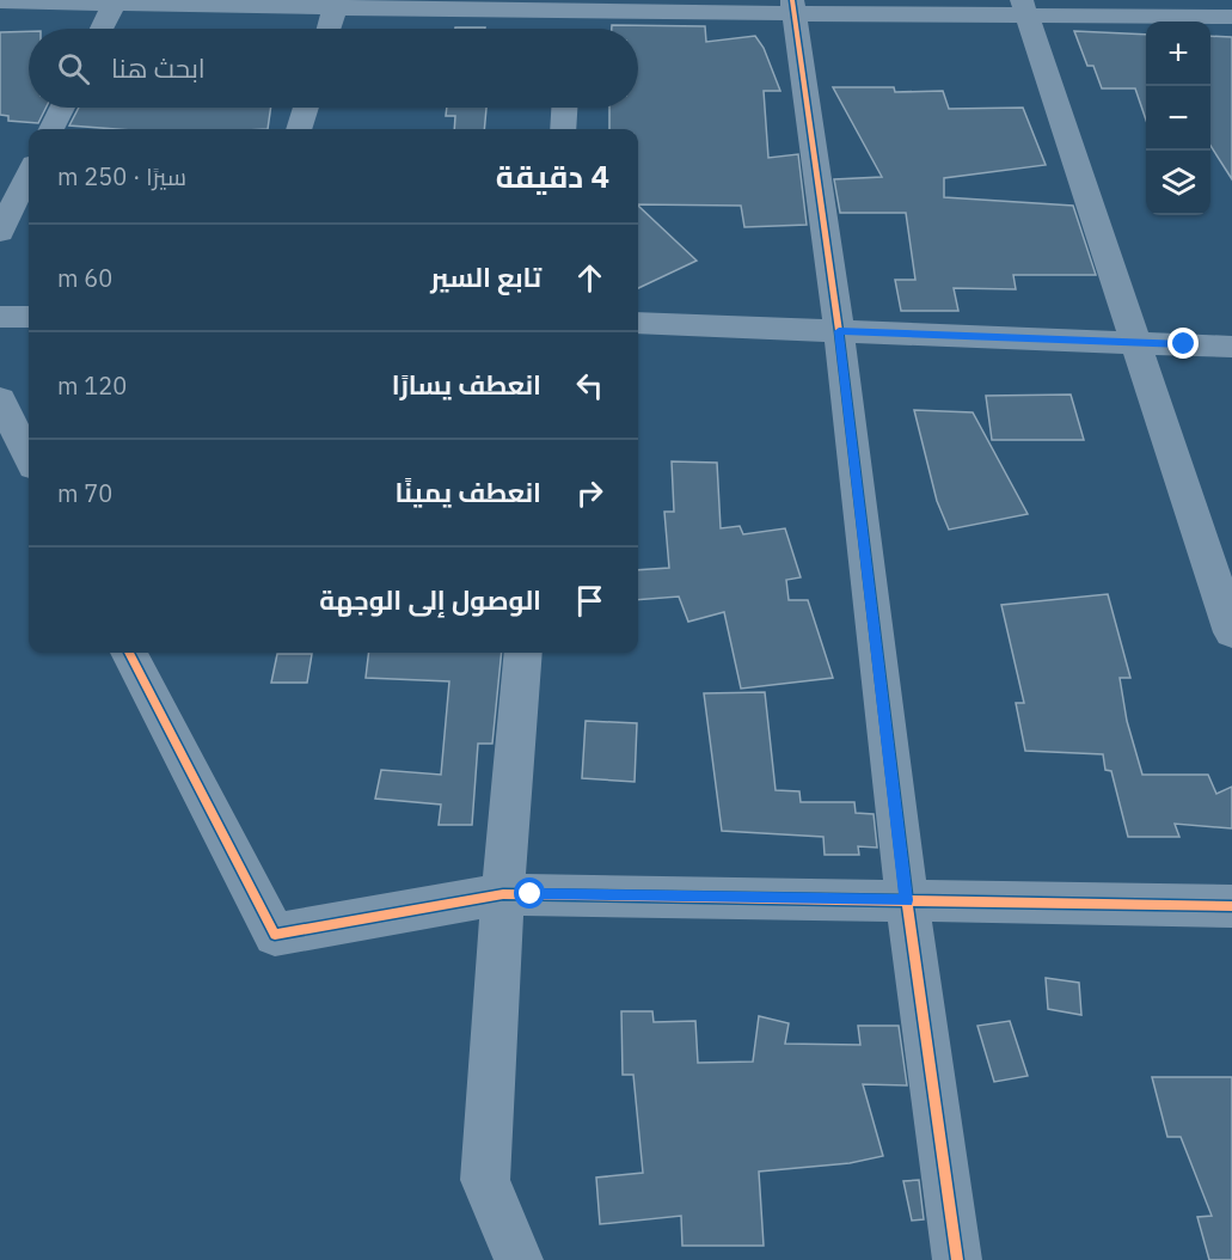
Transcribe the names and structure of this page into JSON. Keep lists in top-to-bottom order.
{
  "page": {
    "map_buttons": ["+", "−"],
    "search": "ابحث هنا",
    "heading": ["4 دقيقة", "سيرًا · 250 m"],
    "list": [
      ["تابع السير", "60 m"],
      ["انعطف يسارًا", "120 m"],
      ["انعطف يمينًا", "70 m"],
      "الوصول إلى الوجهة"
    ]
  }
}
